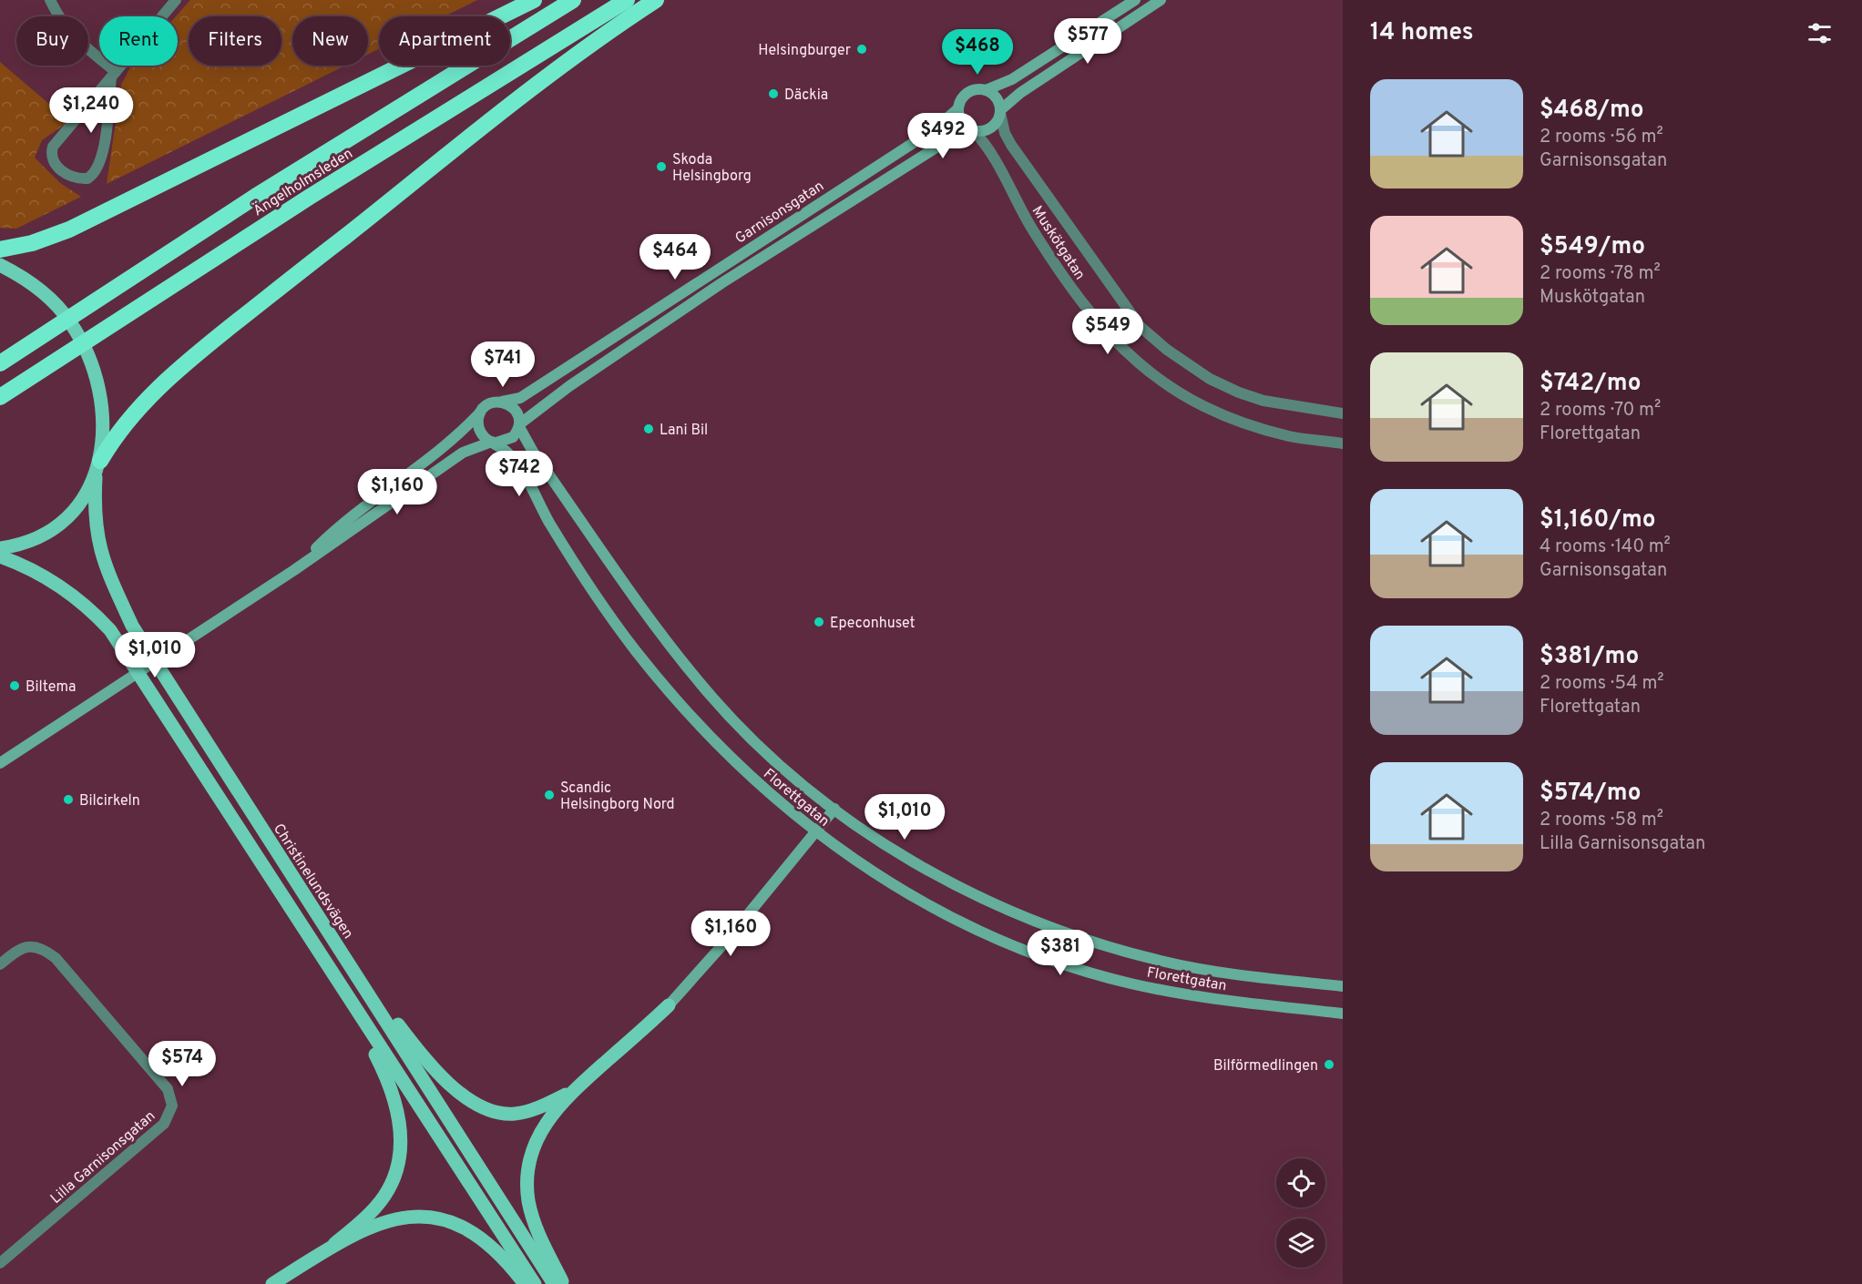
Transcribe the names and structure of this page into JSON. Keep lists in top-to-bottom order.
{
  "streets": {
    "highway": ["Ängelholmsleden"],
    "main road": ["Christinelundsvägen"],
    "street": [
      "Garnisonsgatan",
      "Muskötgatan",
      "Florettgatan",
      "Lilla Garnisonsgatan"
    ]
  },
  "crossings": [
    ["Garnisonsgatan", "Muskötgatan"],
    ["Garnisonsgatan", "Florettgatan"]
  ],
  "places": [
    "Helsingburger",
    "Däckia",
    "Skoda Helsingborg",
    "Lani Bil",
    "Epeconhuset",
    "Biltema",
    "Scandic Helsingborg Nord",
    "Bilcirkeln",
    "Bilförmedlingen"
  ],
  "page": {
    "heading": "14 homes",
    "chip": [
      "Buy",
      "Rent",
      "Filters",
      "New",
      "Apartment"
    ],
    "price": [
      "$577",
      "$468",
      "$1,240",
      "$492",
      "$464",
      "$549",
      "$741",
      "$742",
      "$1,160",
      "$1,010",
      "$1,010",
      "$1,160",
      "$381",
      "$574"
    ],
    "list": [
      {
        "name": "$468/mo",
        "note": "2 rooms · 56 m² · Garnisonsgatan"
      },
      {
        "name": "$549/mo",
        "note": "2 rooms · 78 m² · Muskötgatan"
      },
      {
        "name": "$742/mo",
        "note": "2 rooms · 70 m² · Florettgatan"
      },
      {
        "name": "$1,160/mo",
        "note": "4 rooms · 140 m² · Garnisonsgatan"
      },
      {
        "name": "$381/mo",
        "note": "2 rooms · 54 m² · Florettgatan"
      },
      {
        "name": "$574/mo",
        "note": "2 rooms · 58 m² · Lilla Garnisonsgatan"
      }
    ]
  }
}
